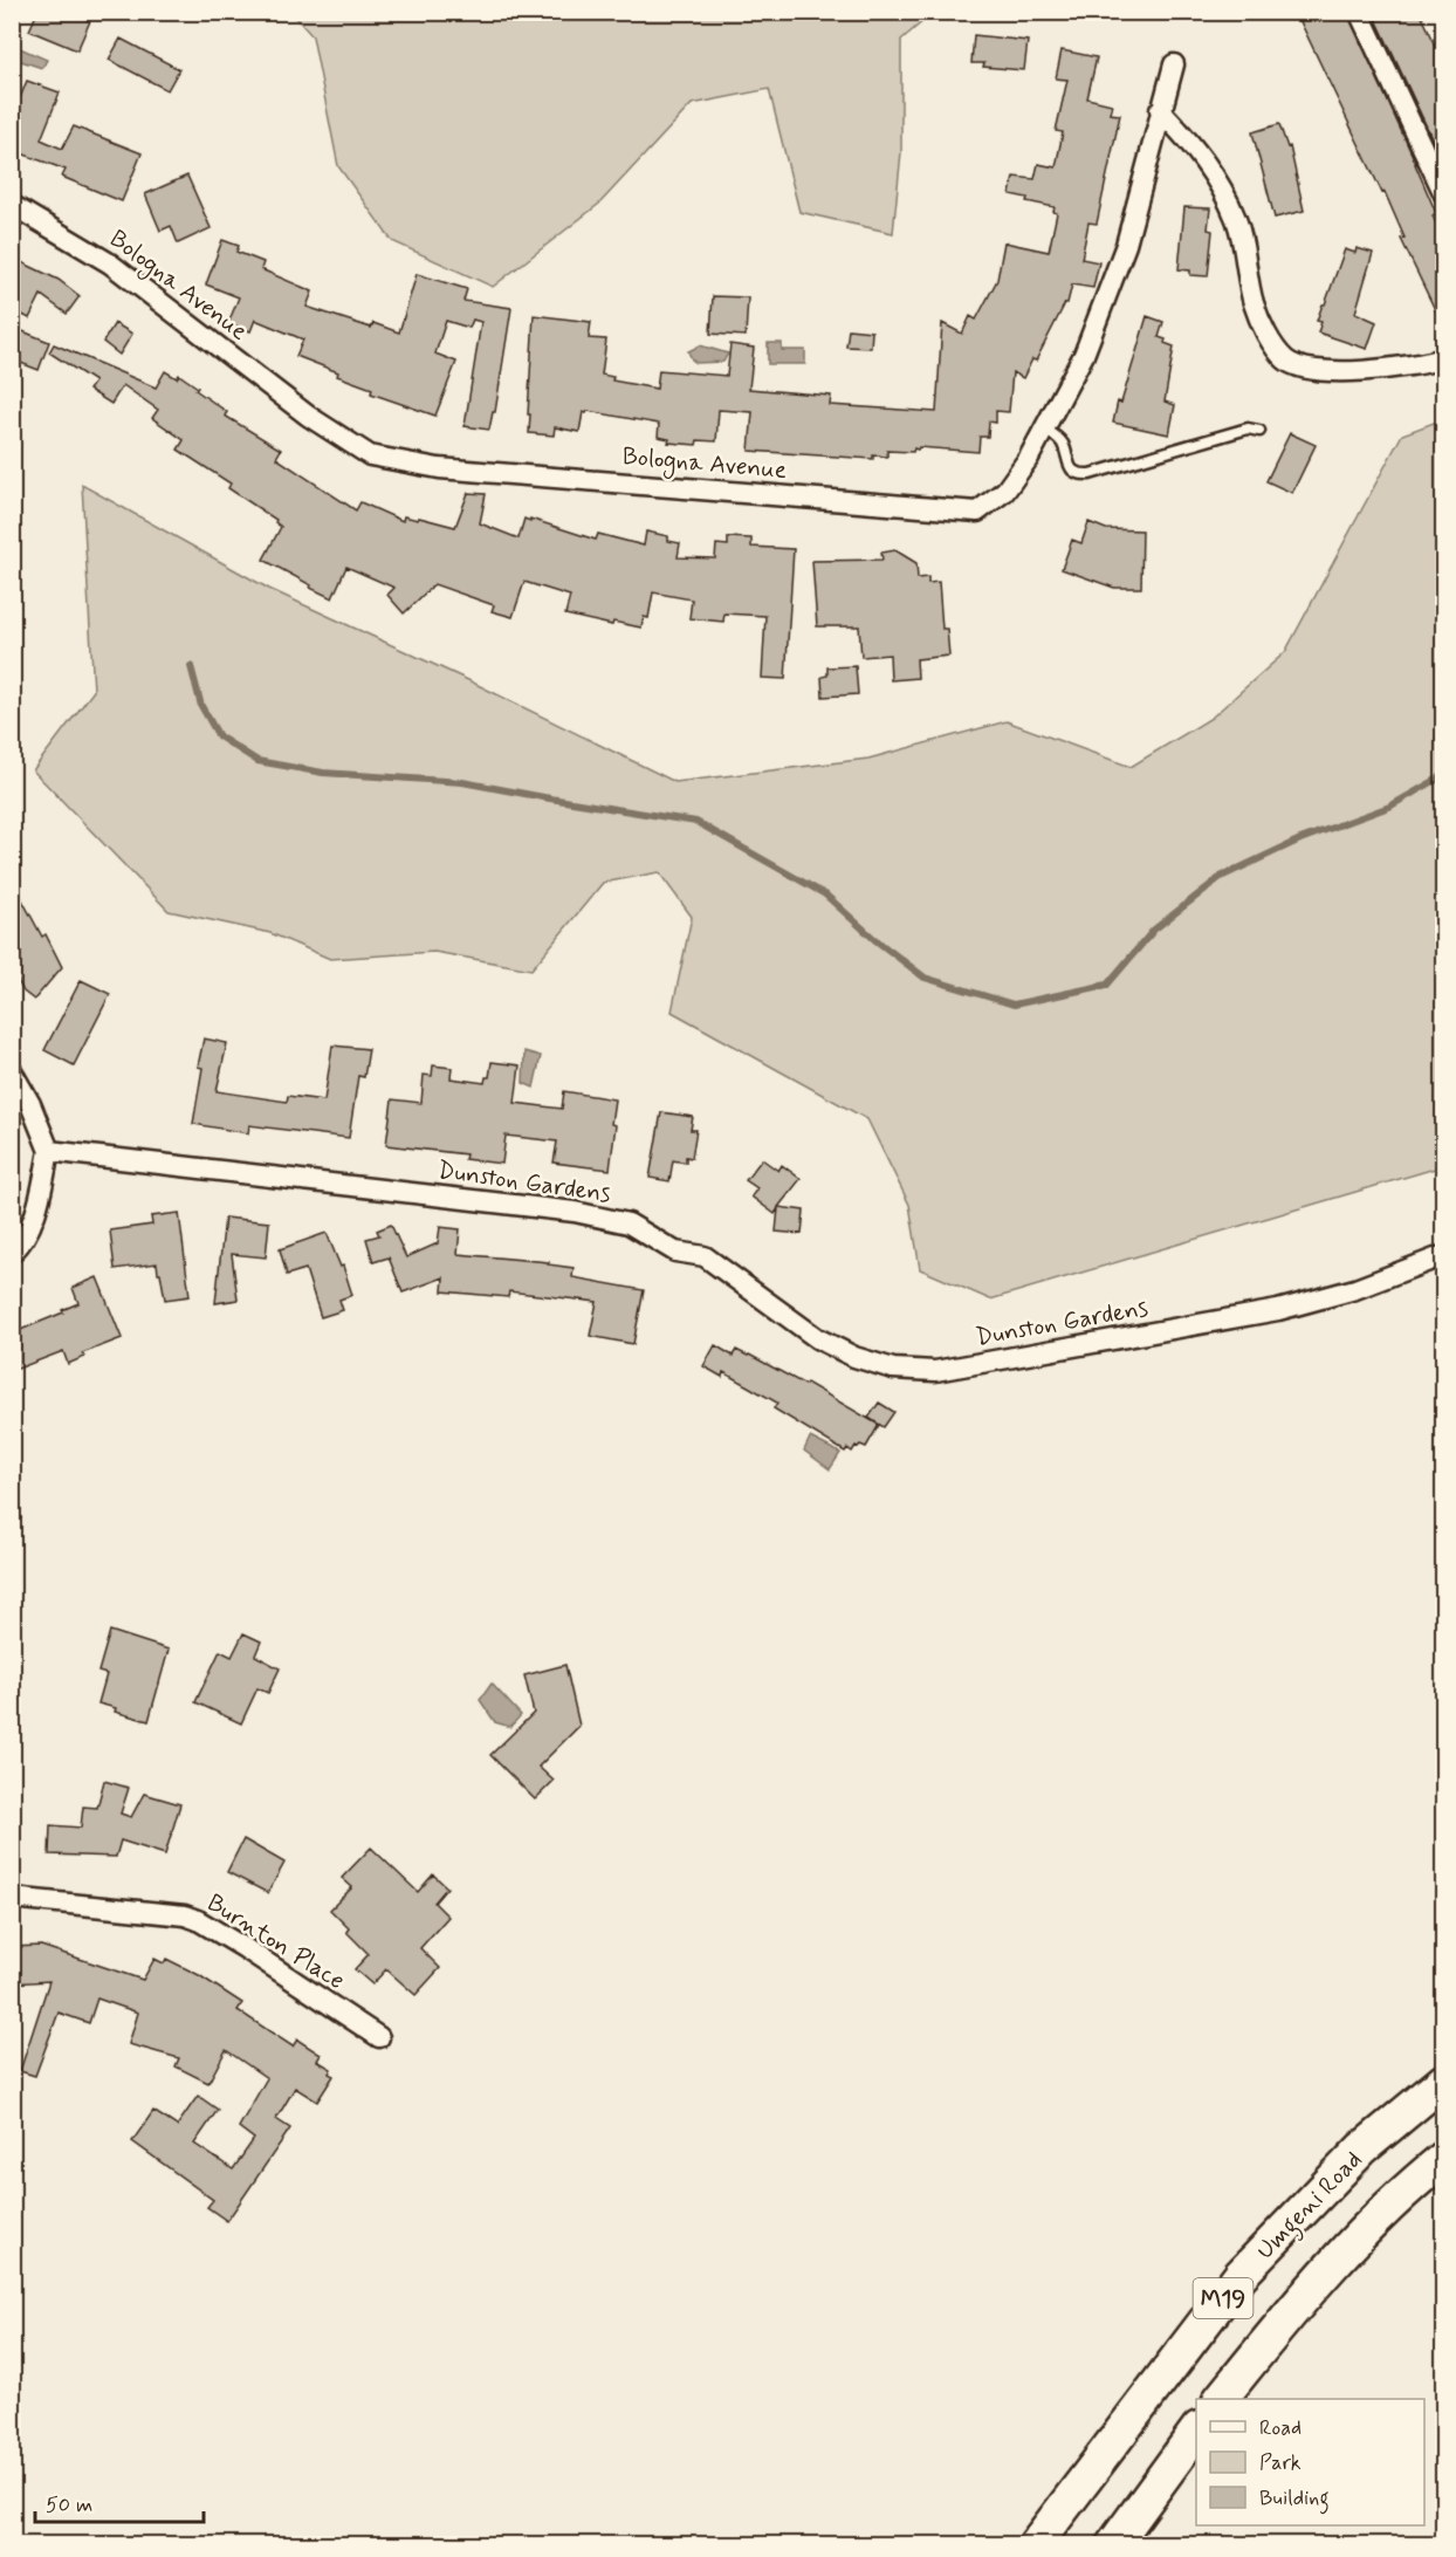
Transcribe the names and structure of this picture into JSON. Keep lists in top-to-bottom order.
{
  "streets": {
    "highway": ["Umgeni Road", "M19"],
    "street": ["Bologna Avenue", "Dunston Gardens", "Burnton Place"]
  },
  "legend": ["Road", "Park", "Building"],
  "scale_bar": "50 m"
}
